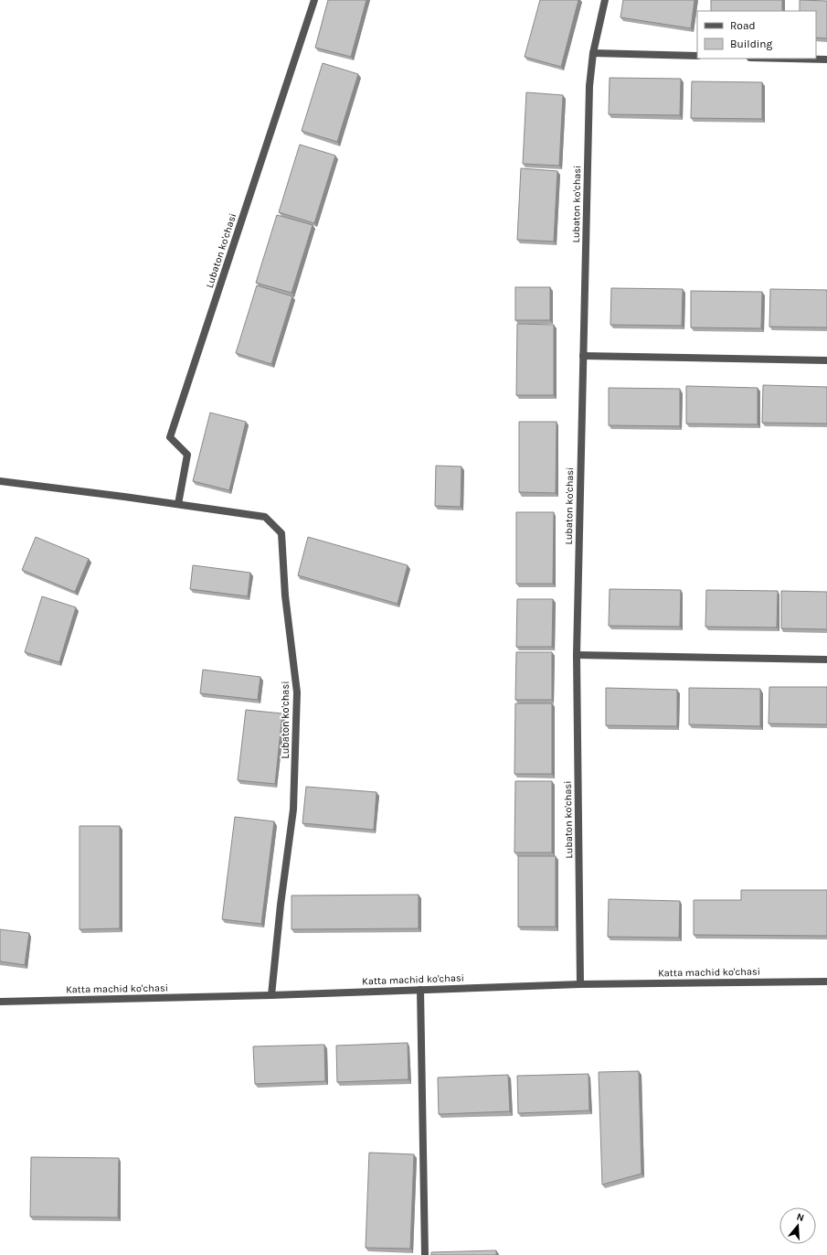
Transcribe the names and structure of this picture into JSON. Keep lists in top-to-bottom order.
{
  "streets": {
    "street": ["Lubaton ko'chasi", "Katta machid ko'chasi"]
  },
  "crossings": [
    ["Lubaton ko'chasi", "Katta machid ko'chasi"]
  ],
  "legend": ["Road", "Building"],
  "north": "top"
}
